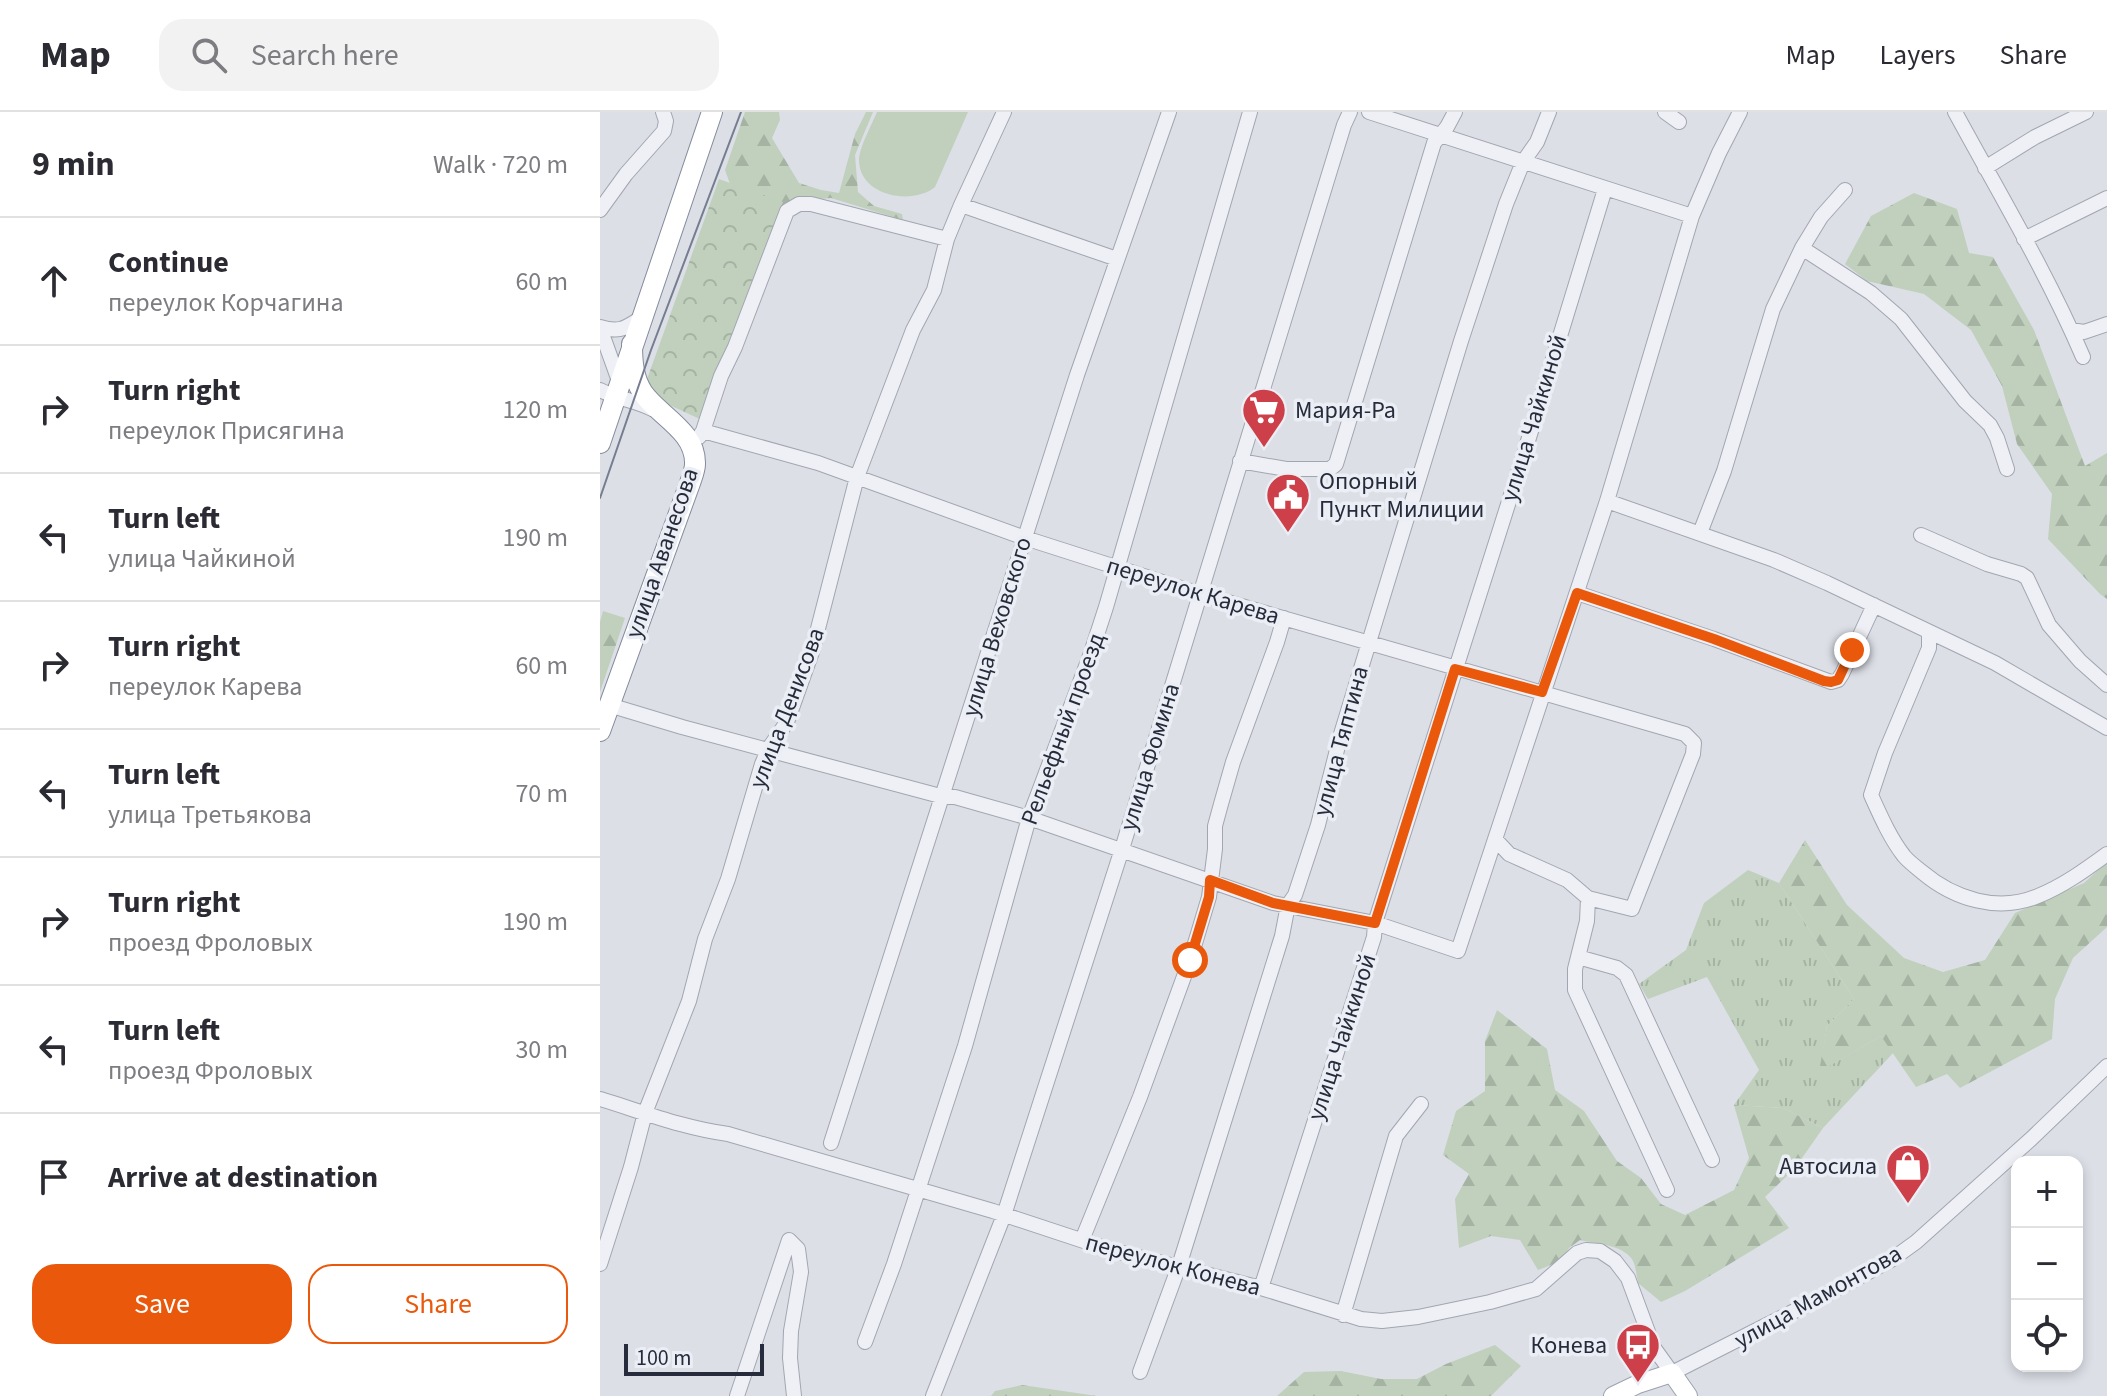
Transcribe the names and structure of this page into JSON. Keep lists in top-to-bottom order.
{
  "streets": {
    "highway": ["улица Аванесова"],
    "main road": ["улица Мамонтова"],
    "street": [
      "улица Чайкиной",
      "переулок Карева",
      "улица Веховского",
      "улица Денисова",
      "Рельефный проезд",
      "улица Тяптина",
      "улица Фомина",
      "переулок Конева"
    ]
  },
  "crossings": [
    ["улица Чайкиной", "переулок Карева"],
    ["улица Чайкиной", "переулок Конева"],
    ["улица Аванесова", "переулок Карева"],
    ["переулок Карева", "улица Веховского"],
    ["переулок Карева", "улица Денисова"],
    ["переулок Карева", "Рельефный проезд"],
    ["переулок Карева", "улица Тяптина"],
    ["переулок Карева", "улица Фомина"],
    ["улица Денисова", "переулок Конева"],
    ["Рельефный проезд", "переулок Конева"],
    ["улица Тяптина", "переулок Конева"],
    ["улица Фомина", "переулок Конева"],
    ["переулок Конева", "улица Мамонтова"]
  ],
  "places": {
    "supermarket": ["Мария-Ра"],
    "public building": ["Опорный Пункт Милиции"],
    "shop": ["Автосила"],
    "bus stop": ["Конева"]
  },
  "scale_bar": "100 m",
  "page": {
    "header": "Map",
    "search": "Search here",
    "nav": ["Map", "Layers", "Share"],
    "heading": ["9 min", "Walk · 720 m"],
    "list": [
      ["Continue", "переулок Корчагина", "60 m"],
      ["Turn right", "переулок Присягина", "120 m"],
      ["Turn left", "улица Чайкиной", "190 m"],
      ["Turn right", "переулок Карева", "60 m"],
      ["Turn left", "улица Третьякова", "70 m"],
      ["Turn right", "проезд Фроловых", "190 m"],
      ["Turn left", "проезд Фроловых", "30 m"],
      "Arrive at destination"
    ],
    "map_buttons": ["+", "−"],
    "buttons": ["Save", "Share"],
    "scale": "100 m"
  }
}
